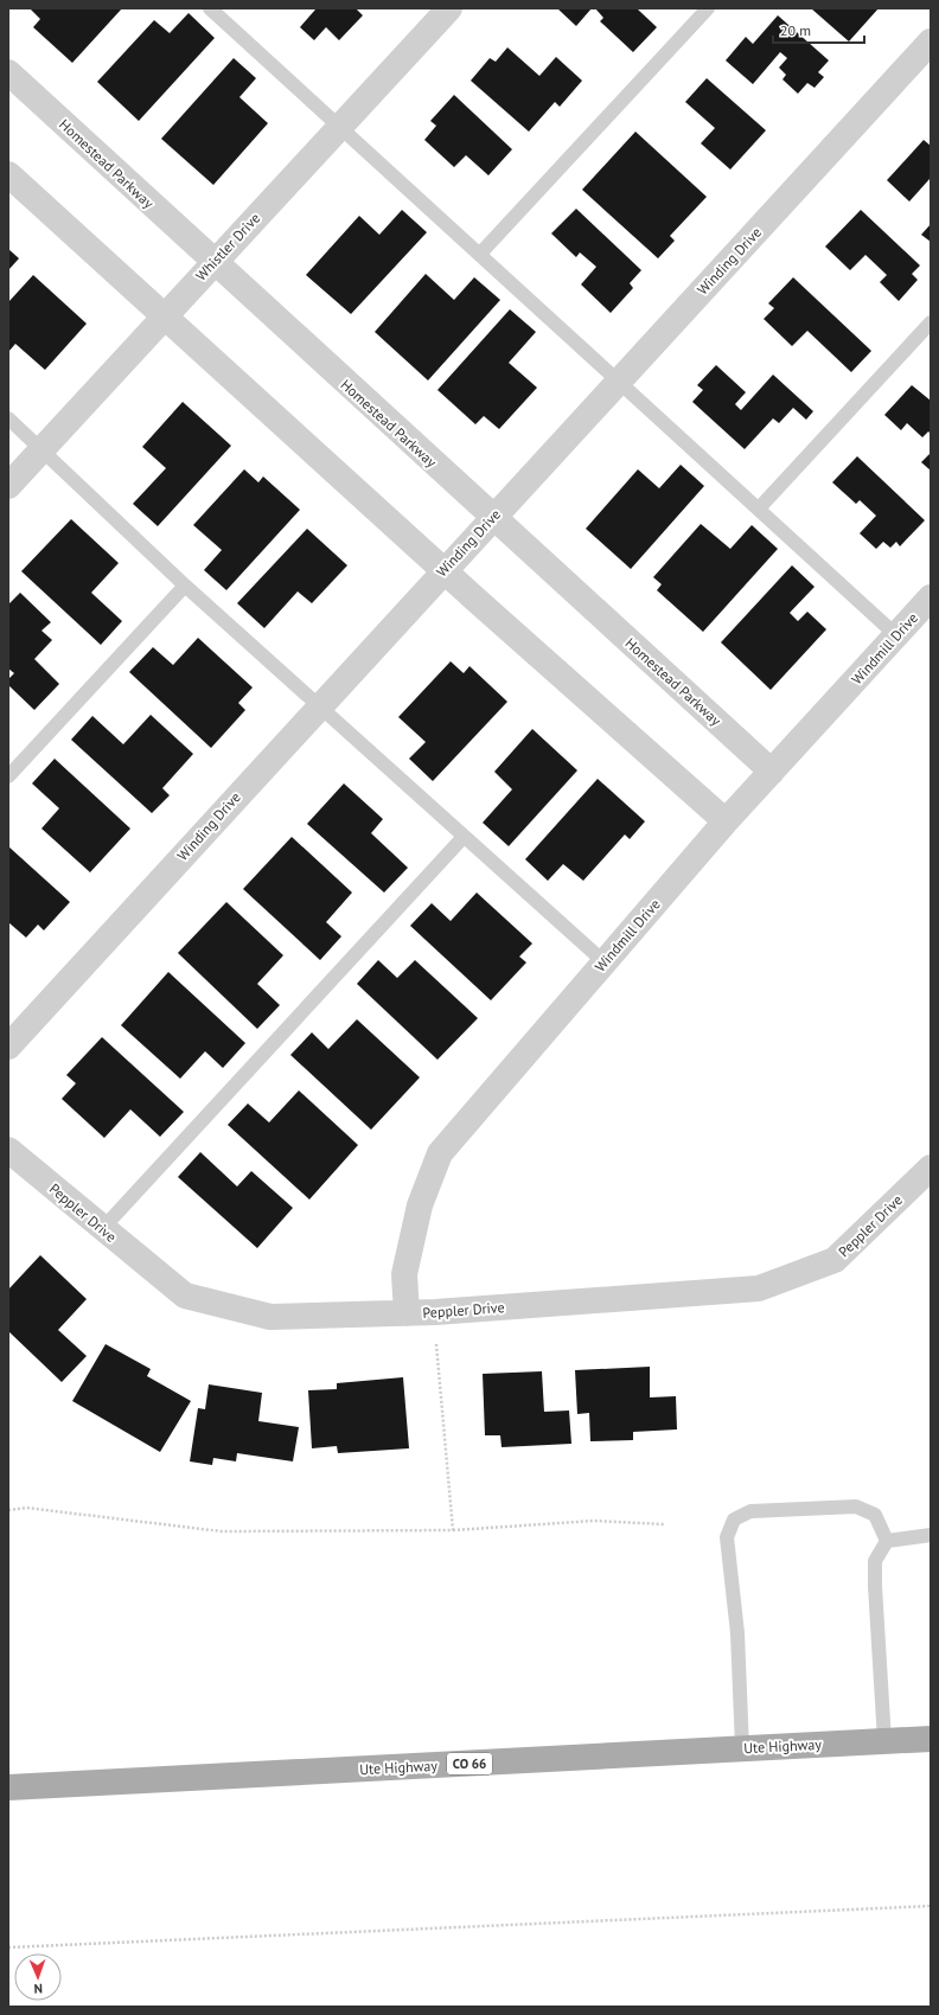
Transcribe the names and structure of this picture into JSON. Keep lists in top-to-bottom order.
{
  "streets": {
    "main road": ["Ute Highway", "CO 66"],
    "street": [
      "Homestead Parkway",
      "Whistler Drive",
      "Winding Drive",
      "Windmill Drive",
      "Peppler Drive"
    ]
  },
  "crossings": [
    ["Homestead Parkway", "Whistler Drive"],
    ["Homestead Parkway", "Winding Drive"],
    ["Homestead Parkway", "Windmill Drive"],
    ["Windmill Drive", "Peppler Drive"]
  ],
  "scale_bar": "20 m",
  "north": "bottom"
}
